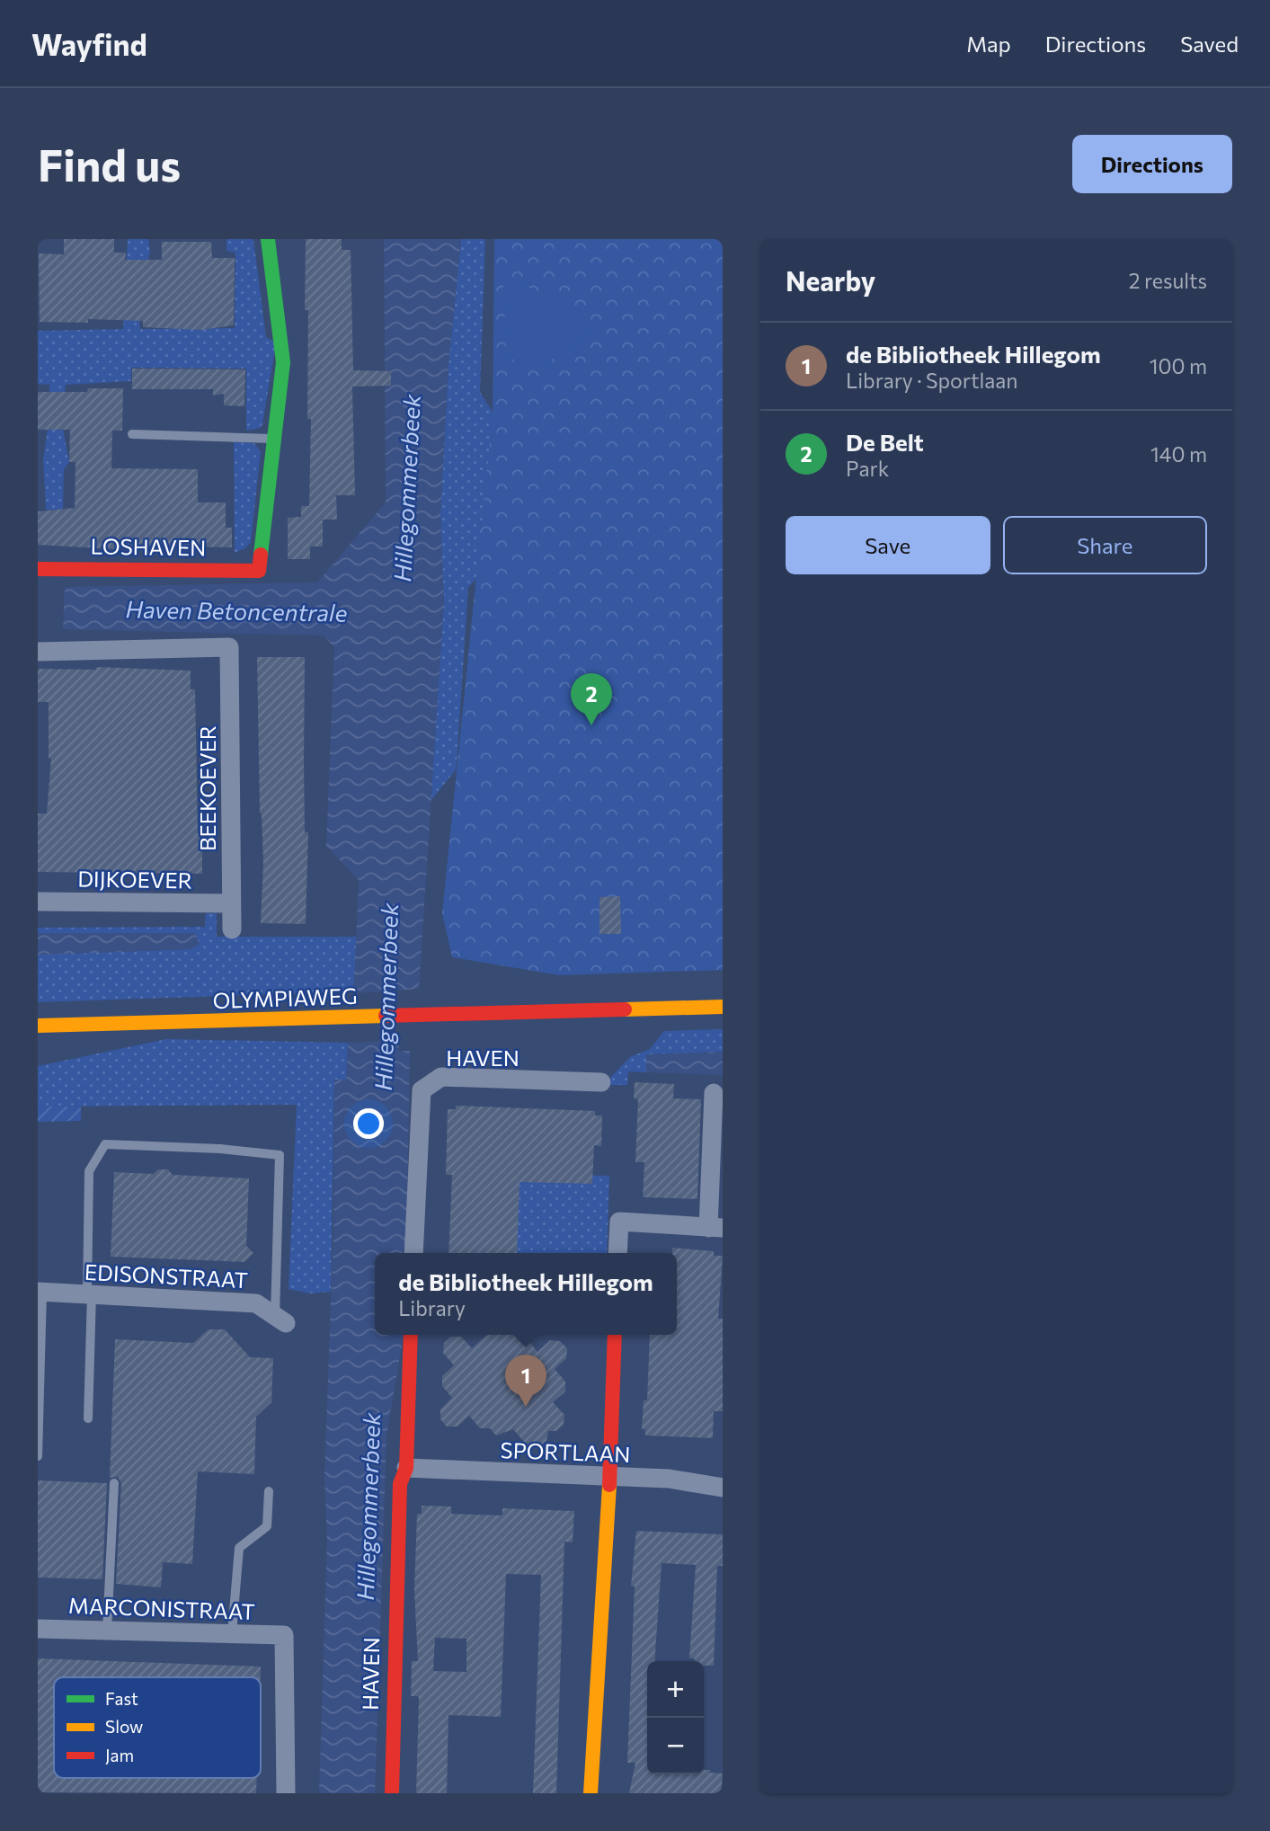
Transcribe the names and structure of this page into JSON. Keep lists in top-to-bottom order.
{
  "streets": {
    "street": [
      "LOSHAVEN",
      "BEEKOEVER",
      "DIJKOEVER",
      "OLYMPIAWEG",
      "HAVEN",
      "EDISONSTRAAT",
      "SPORTLAAN",
      "MARCONISTRAAT"
    ]
  },
  "crossings": [
    ["BEEKOEVER", "DIJKOEVER"],
    ["HAVEN", "SPORTLAAN"]
  ],
  "water": ["Hillegommerbeek", "Haven Betoncentrale"],
  "legend": ["Fast", "Slow", "Jam"],
  "page": {
    "header": "Wayfind",
    "nav": ["Map", "Directions", "Saved"],
    "buttons": [
      "Directions",
      ["Save", "Share"]
    ],
    "title": "Find us",
    "heading": ["Nearby", "2 results"],
    "list": [
      {
        "mark": "1",
        "name": "de Bibliotheek Hillegom",
        "note": "Library · Sportlaan",
        "value": "100 m"
      },
      {
        "mark": "2",
        "name": "De Belt",
        "note": "Park",
        "value": "140 m"
      }
    ],
    "pins": ["2", "1"],
    "popup": ["de Bibliotheek Hillegom", "Library"],
    "map_buttons": ["+", "−"]
  }
}
